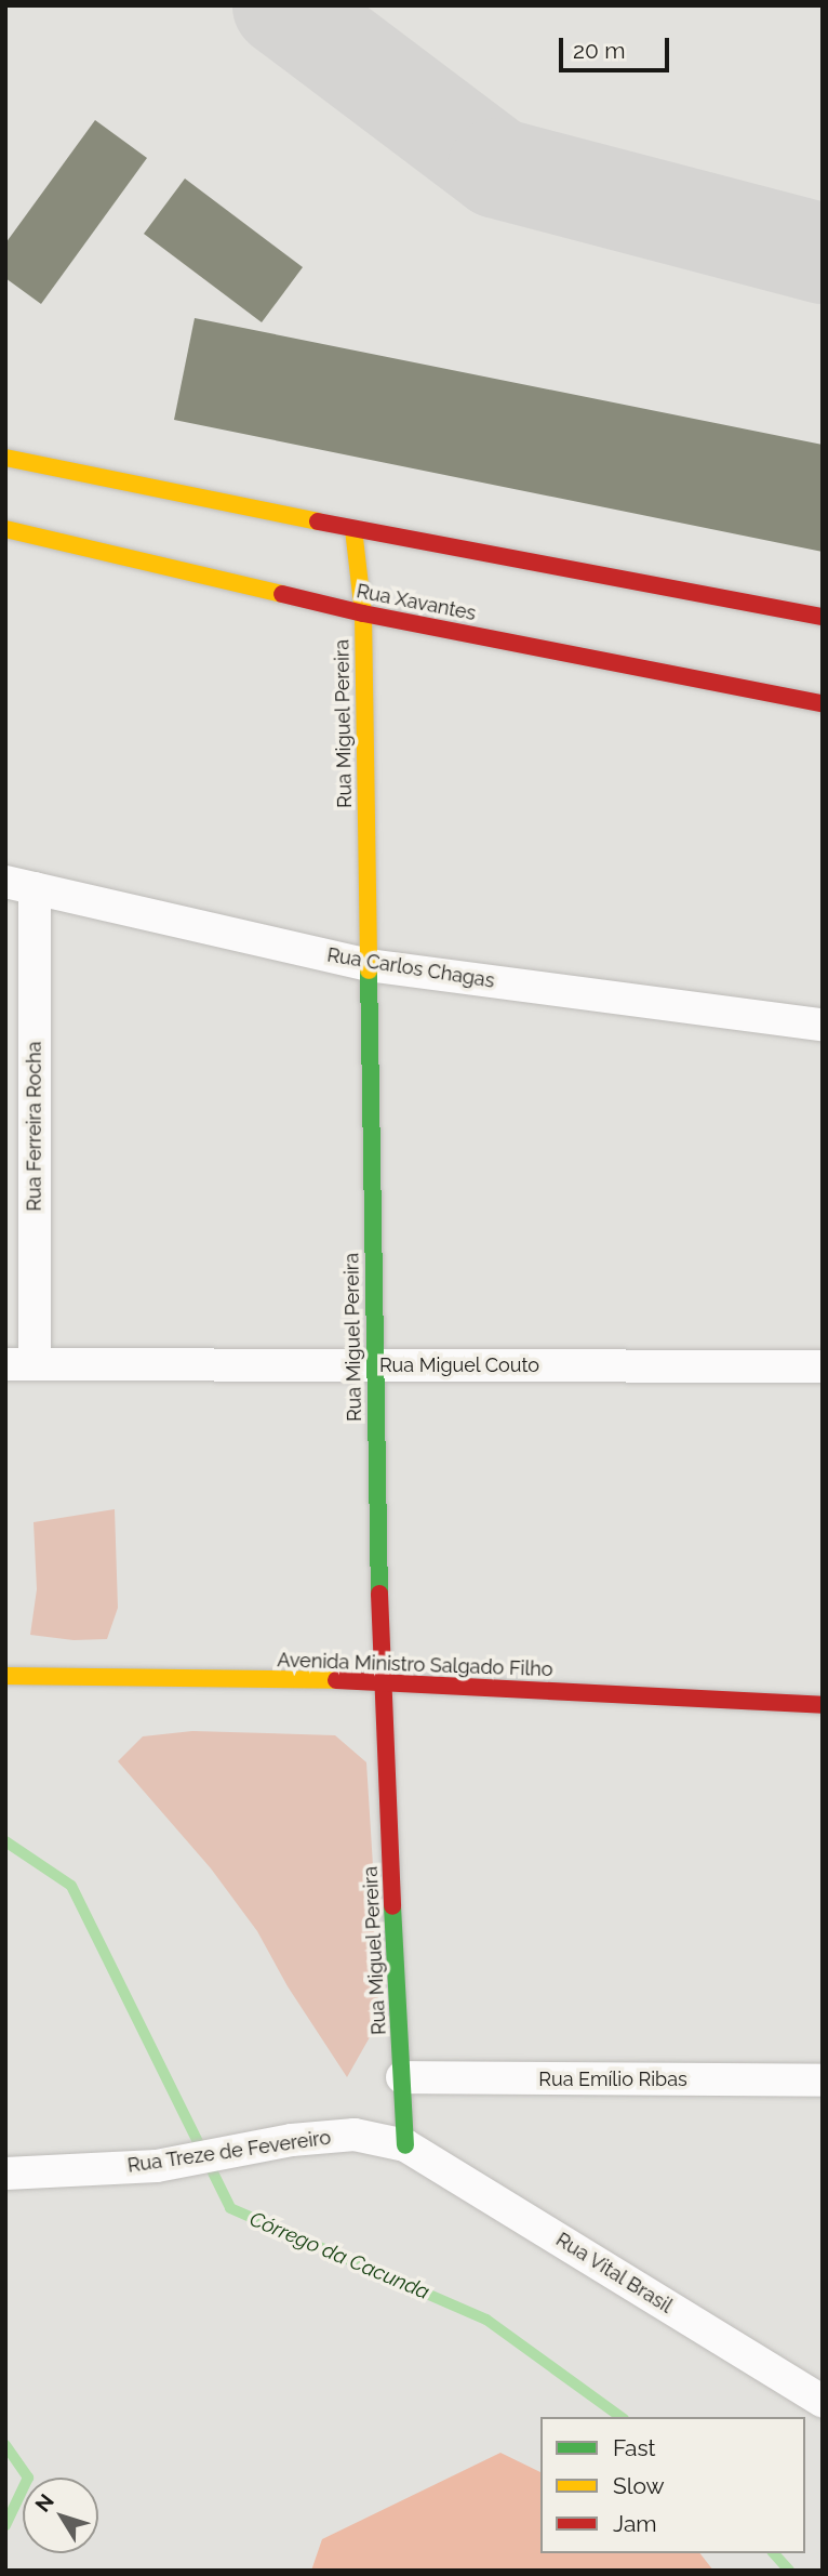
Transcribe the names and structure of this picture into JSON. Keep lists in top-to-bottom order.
{
  "streets": {
    "street": [
      "Rua Xavantes",
      "Rua Miguel Pereira",
      "Rua Carlos Chagas",
      "Rua Ferreira Rocha",
      "Rua Miguel Couto",
      "Avenida Ministro Salgado Filho",
      "Rua Emílio Ribas",
      "Rua Treze de Fevereiro",
      "Rua Vital Brasil"
    ]
  },
  "crossings": [
    ["Rua Xavantes", "Rua Miguel Pereira"],
    ["Rua Miguel Pereira", "Rua Carlos Chagas"],
    ["Rua Miguel Pereira", "Rua Miguel Couto"],
    ["Rua Miguel Pereira", "Avenida Ministro Salgado Filho"],
    ["Rua Miguel Pereira", "Rua Emílio Ribas"],
    ["Rua Miguel Pereira", "Rua Treze de Fevereiro"],
    ["Rua Miguel Pereira", "Rua Vital Brasil"],
    ["Rua Carlos Chagas", "Rua Ferreira Rocha"],
    ["Rua Ferreira Rocha", "Rua Miguel Couto"],
    ["Rua Treze de Fevereiro", "Rua Vital Brasil"]
  ],
  "water": ["Córrego da Cacunda"],
  "legend": ["Fast", "Slow", "Jam"],
  "scale_bar": "20 m",
  "north": "top left"
}
